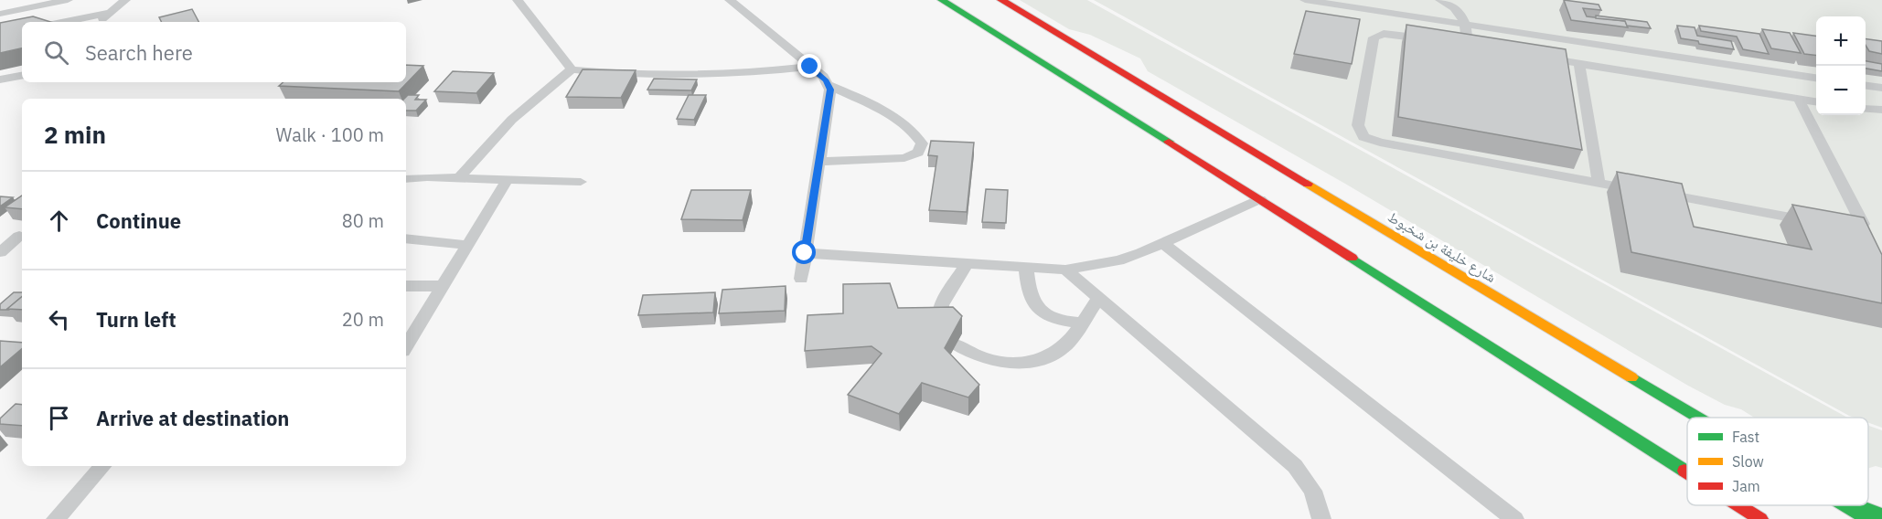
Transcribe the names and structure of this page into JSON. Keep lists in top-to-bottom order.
{
  "streets": {
    "main road": ["شارع خليفة بن شخبوط"]
  },
  "legend": ["Fast", "Slow", "Jam"],
  "page": {
    "map_buttons": ["+", "−"],
    "search": "Search here",
    "heading": ["2 min", "Walk · 100 m"],
    "list": [
      ["Continue", "80 m"],
      ["Turn left", "20 m"],
      "Arrive at destination"
    ]
  }
}
